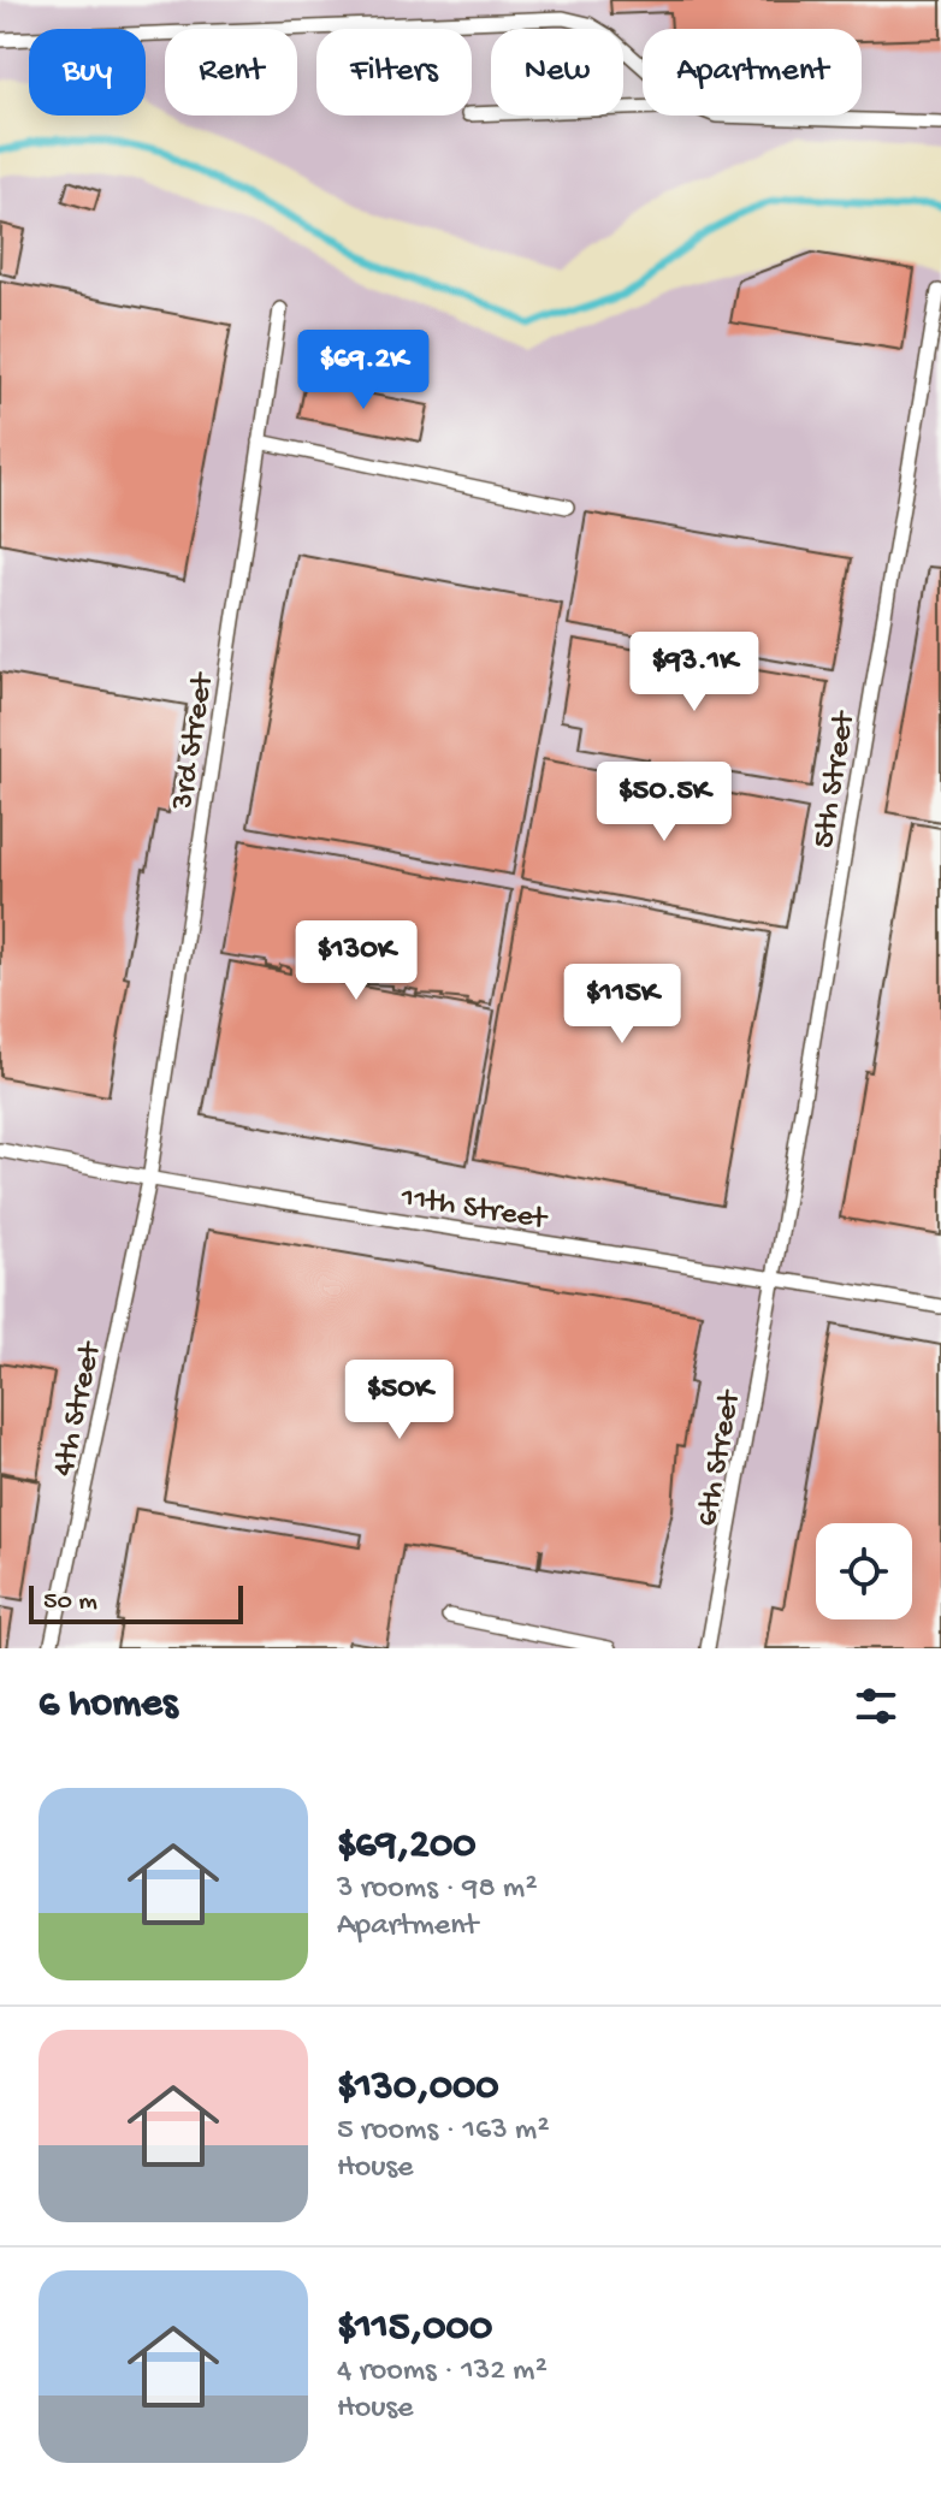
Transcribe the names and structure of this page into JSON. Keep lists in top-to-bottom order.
{
  "streets": {
    "lane": [
      "3rd Street",
      "5th Street",
      "11th Street",
      "4th Street",
      "6th Street"
    ]
  },
  "crossings": [
    ["3rd Street", "11th Street"],
    ["3rd Street", "4th Street"],
    ["5th Street", "11th Street"],
    ["5th Street", "6th Street"],
    ["11th Street", "4th Street"],
    ["11th Street", "6th Street"]
  ],
  "scale_bar": "50 m",
  "page": {
    "chip": [
      "Buy",
      "Rent",
      "Filters",
      "New",
      "Apartment"
    ],
    "price": [
      "$69.2K",
      "$93.1K",
      "$50.5K",
      "$130K",
      "$115K",
      "$50K"
    ],
    "scale": "50 m",
    "heading": "6 homes",
    "list": [
      {
        "name": "$69,200",
        "note": "3 rooms · 98 m² · Apartment"
      },
      {
        "name": "$130,000",
        "note": "5 rooms · 163 m² · House"
      },
      {
        "name": "$115,000",
        "note": "4 rooms · 132 m² · House"
      }
    ]
  }
}
